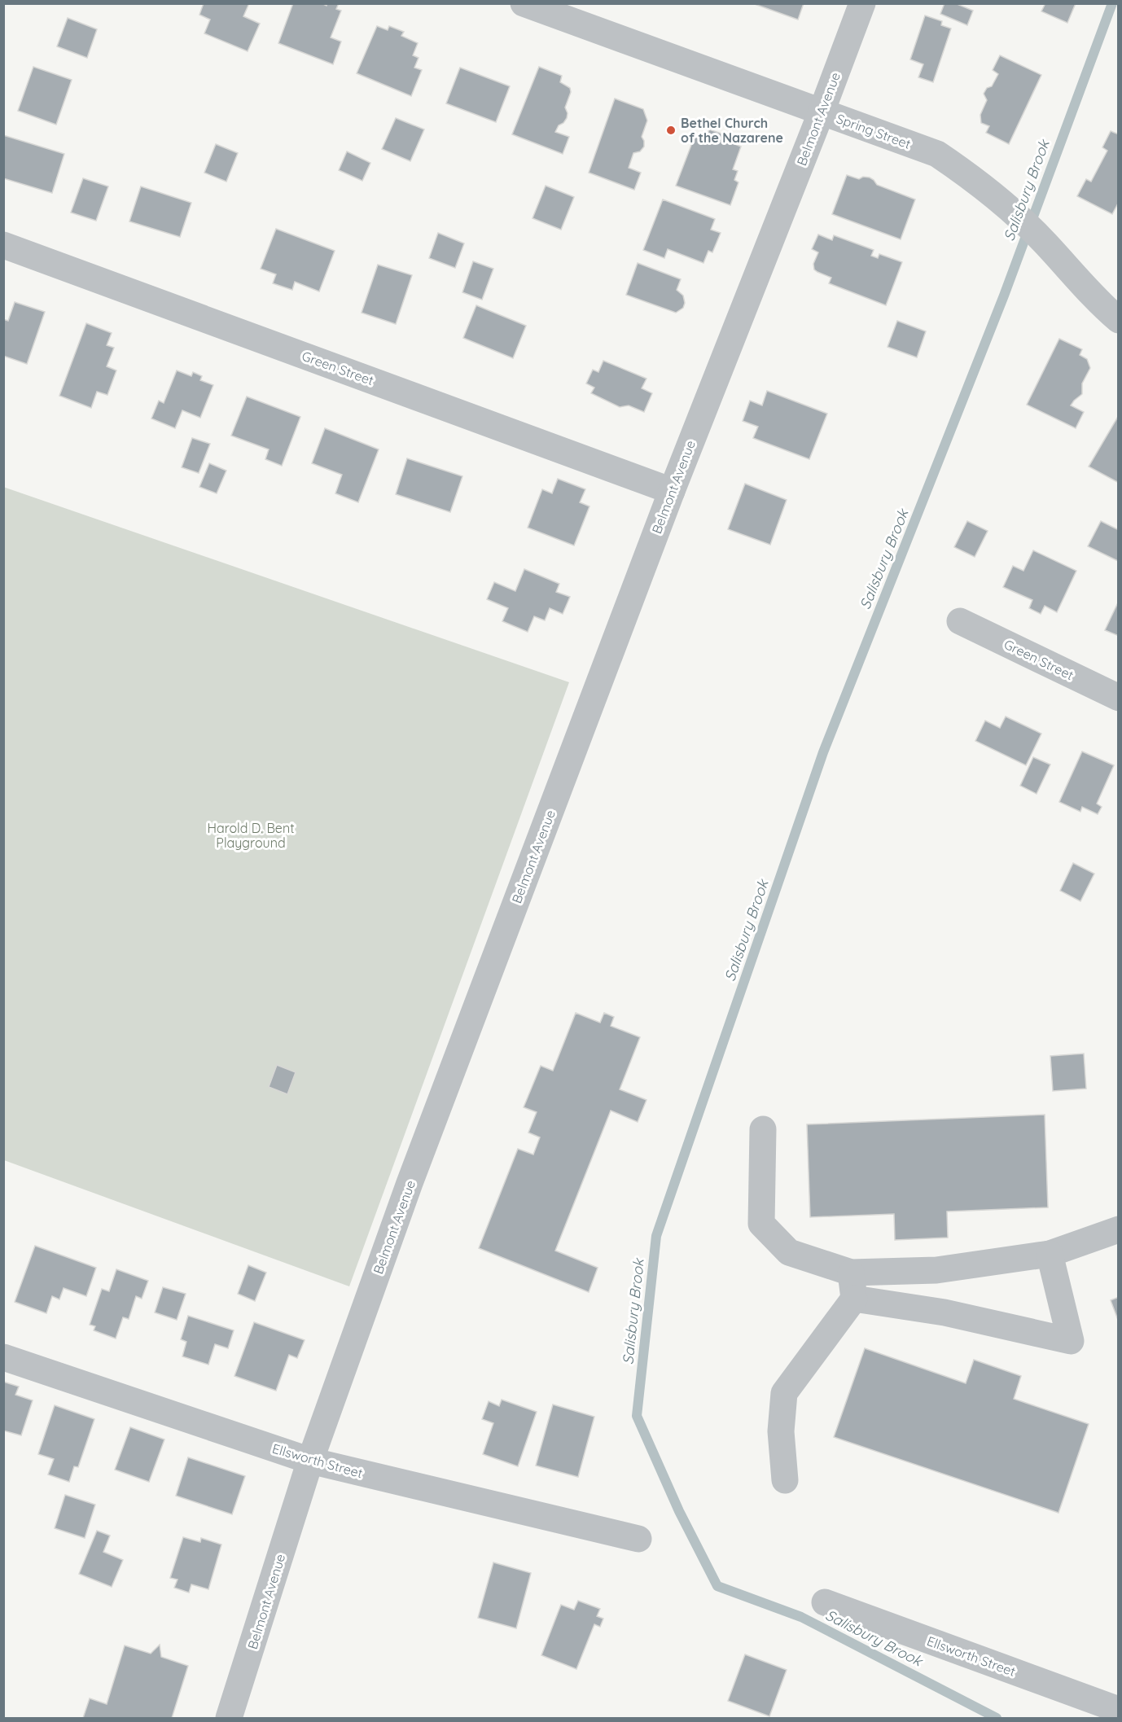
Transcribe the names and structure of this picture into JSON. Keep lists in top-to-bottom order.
{
  "streets": {
    "street": [
      "Belmont Avenue",
      "Spring Street",
      "Green Street",
      "Ellsworth Street"
    ]
  },
  "crossings": [
    ["Belmont Avenue", "Spring Street"],
    ["Belmont Avenue", "Green Street"],
    ["Belmont Avenue", "Ellsworth Street"]
  ],
  "water": ["Salisbury Brook"],
  "parks": ["Harold D. Bent Playground"],
  "places": ["Bethel Church of the Nazarene"]
}
